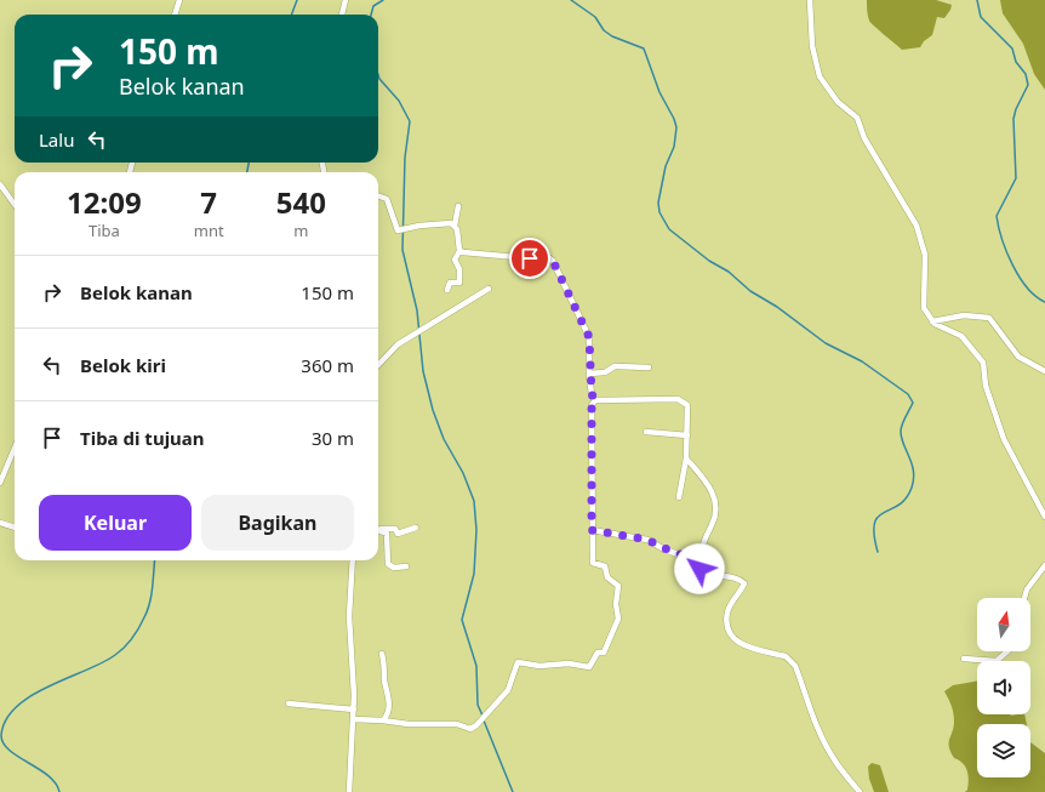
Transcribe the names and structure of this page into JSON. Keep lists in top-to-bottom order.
{
  "north": "top",
  "page": {
    "turn": ["150 m", "Belok kanan"],
    "then": "Lalu",
    "eta": [
      "12:09",
      "Tiba",
      "7",
      "mnt",
      "540",
      "m"
    ],
    "list": [
      {
        "name": "Belok kanan",
        "value": "150 m"
      },
      {
        "name": "Belok kiri",
        "value": "360 m"
      },
      {
        "name": "Tiba di tujuan",
        "value": "30 m"
      }
    ],
    "buttons": ["Keluar", "Bagikan"]
  }
}
